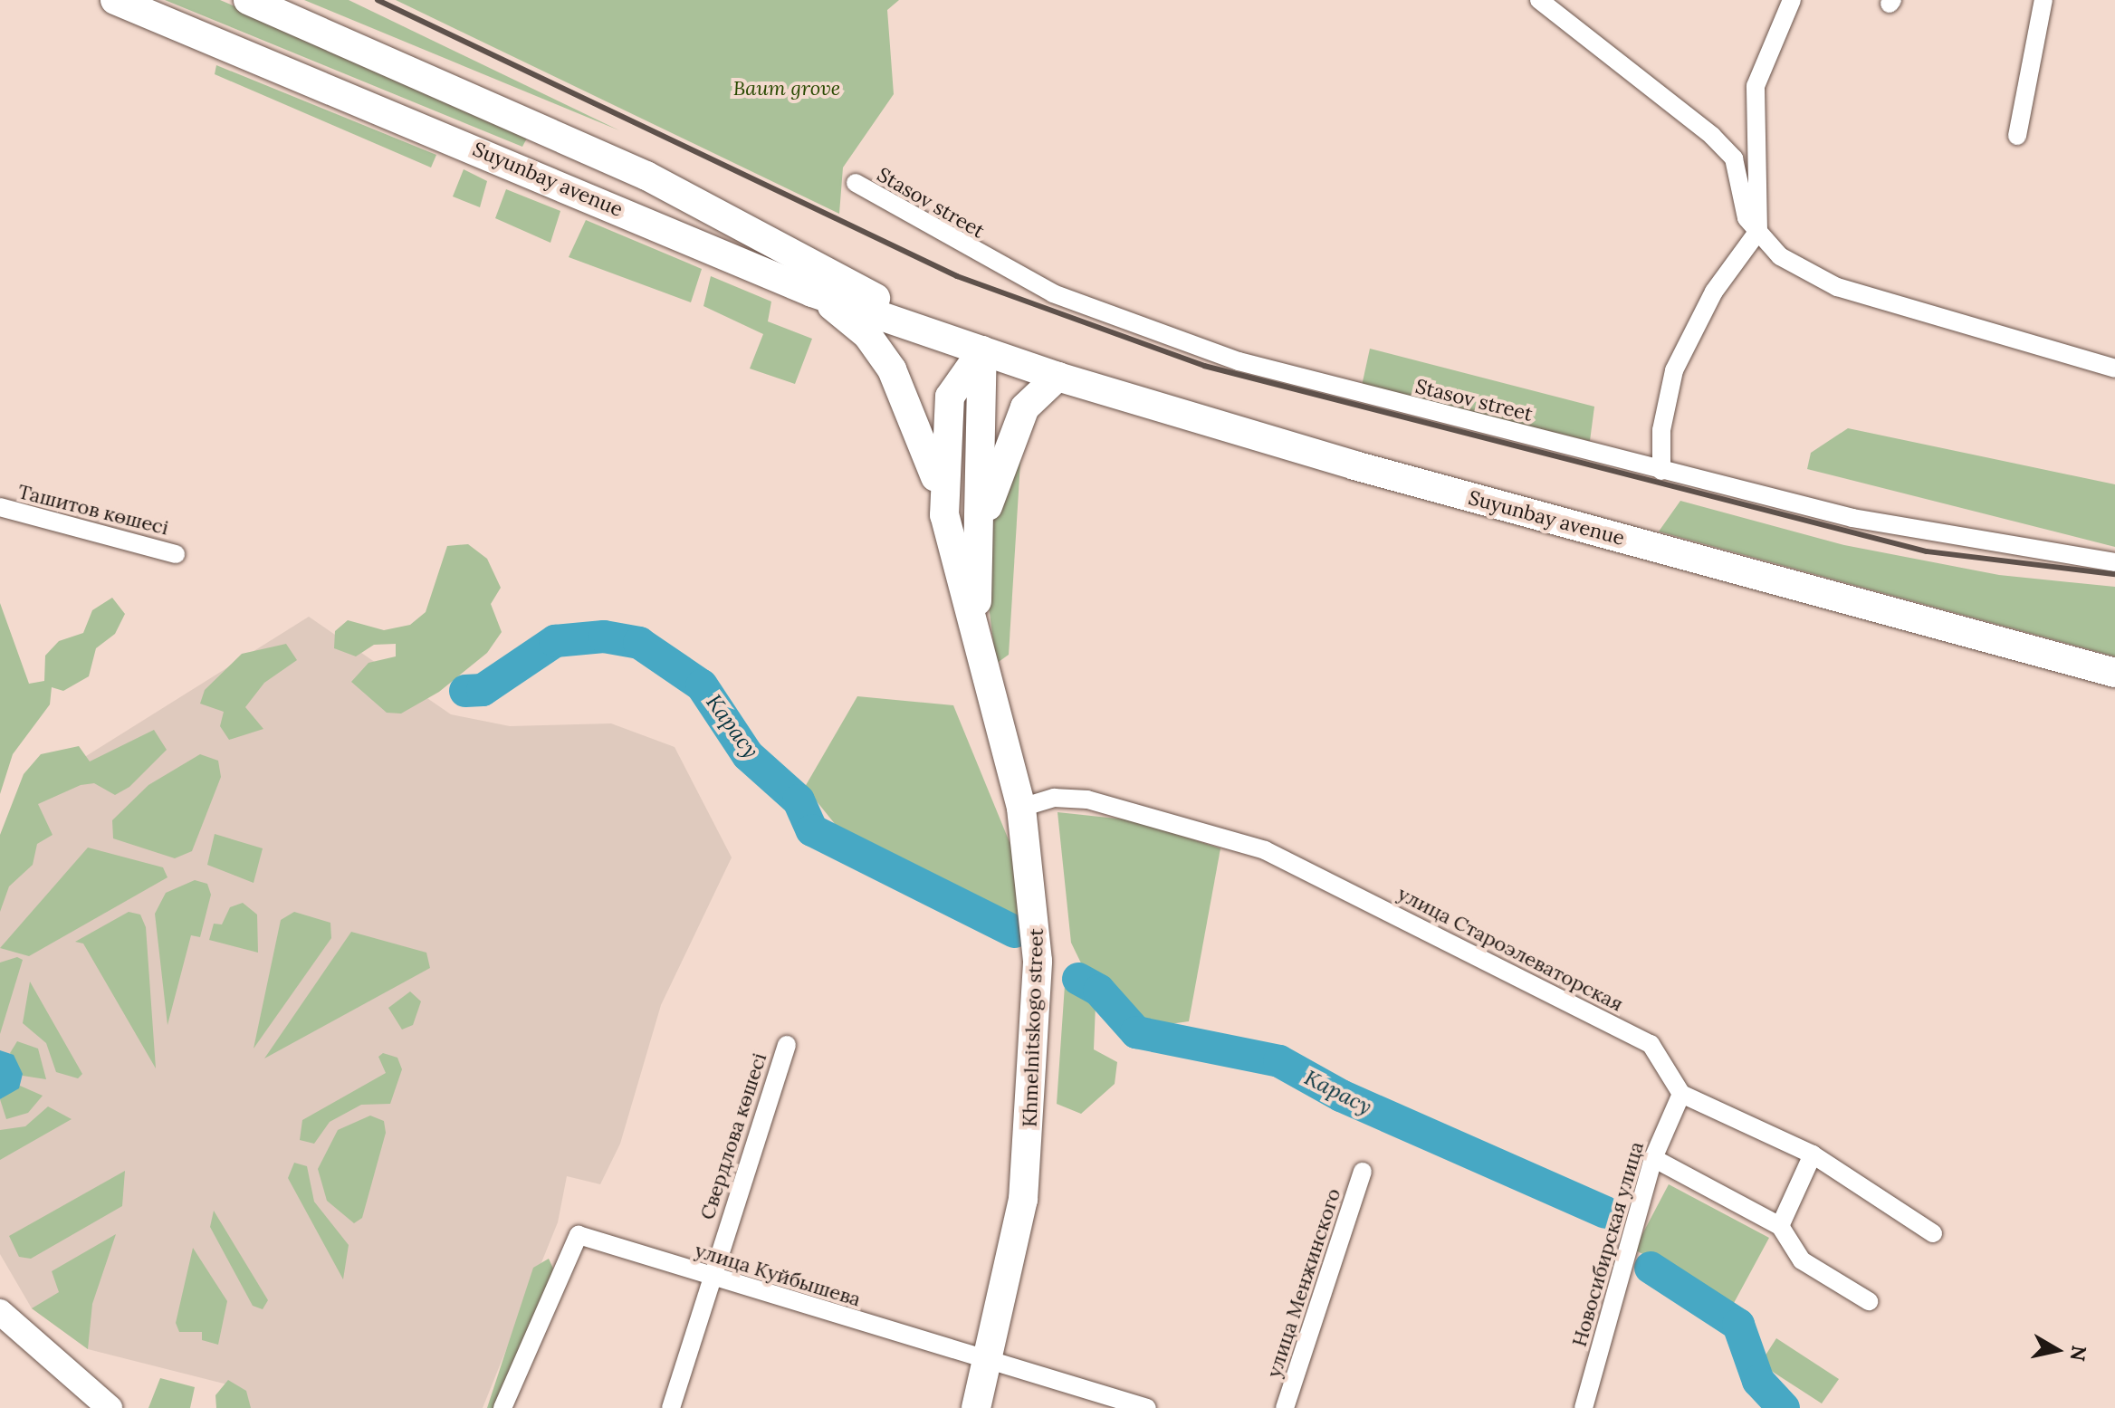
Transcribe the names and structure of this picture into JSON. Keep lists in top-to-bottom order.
{
  "streets": {
    "main road": ["Suyunbay avenue", "Khmelnitskogo street"],
    "street": [
      "Stasov street",
      "Ташитов көшесі",
      "улица Староэлеваторская",
      "Свердлова көшесі",
      "Новосибирская улица",
      "улица Куйбышева",
      "улица Менжинского"
    ]
  },
  "crossings": [
    ["Suyunbay avenue", "Khmelnitskogo street"],
    ["улица Староэлеваторская", "Khmelnitskogo street"],
    ["улица Староэлеваторская", "Новосибирская улица"],
    ["Khmelnitskogo street", "улица Куйбышева"],
    ["Свердлова көшесі", "улица Куйбышева"]
  ],
  "water": ["Карасу"],
  "parks": ["Baum grove"],
  "north": "right"
}
